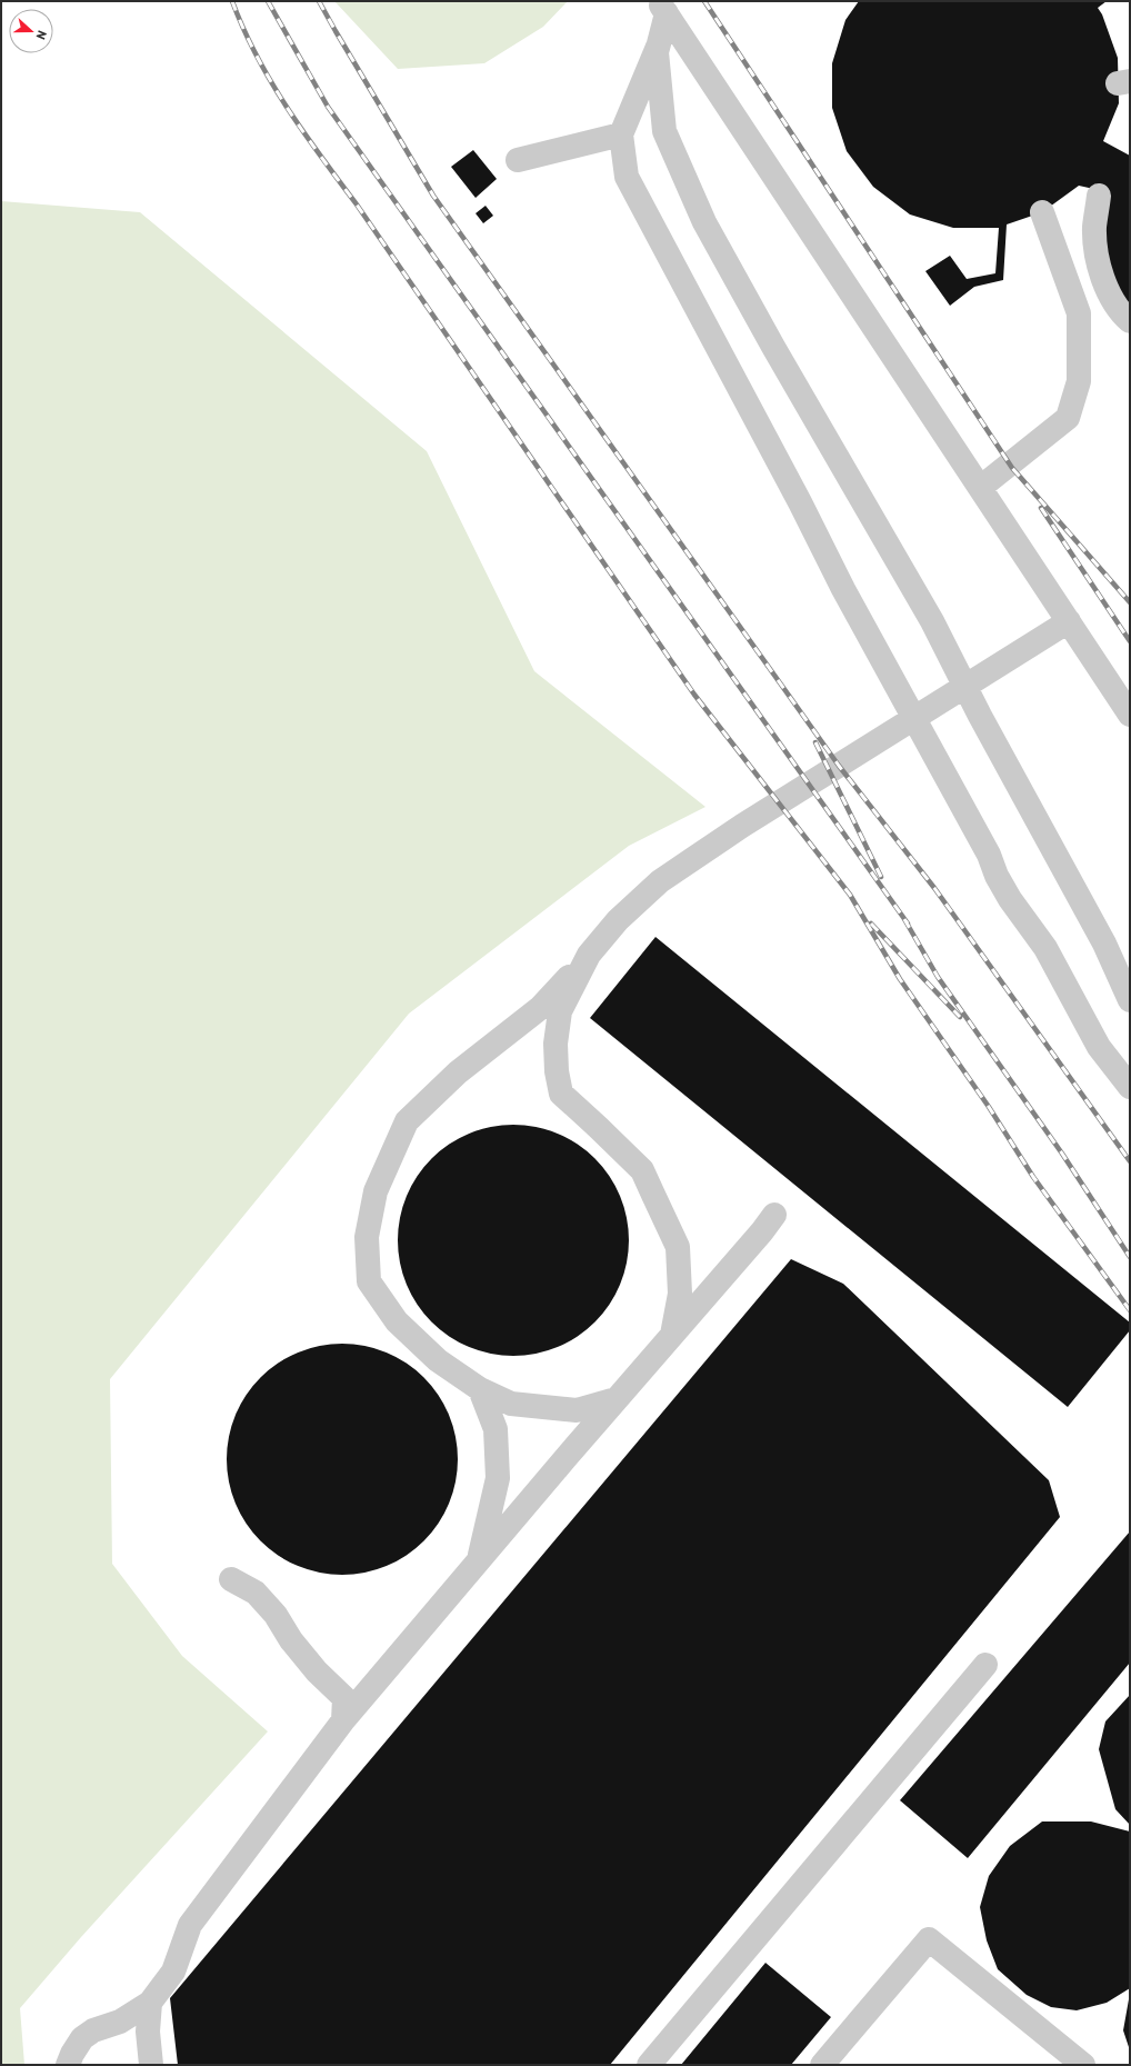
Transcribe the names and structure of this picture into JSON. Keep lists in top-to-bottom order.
{
  "north": "right"
}
